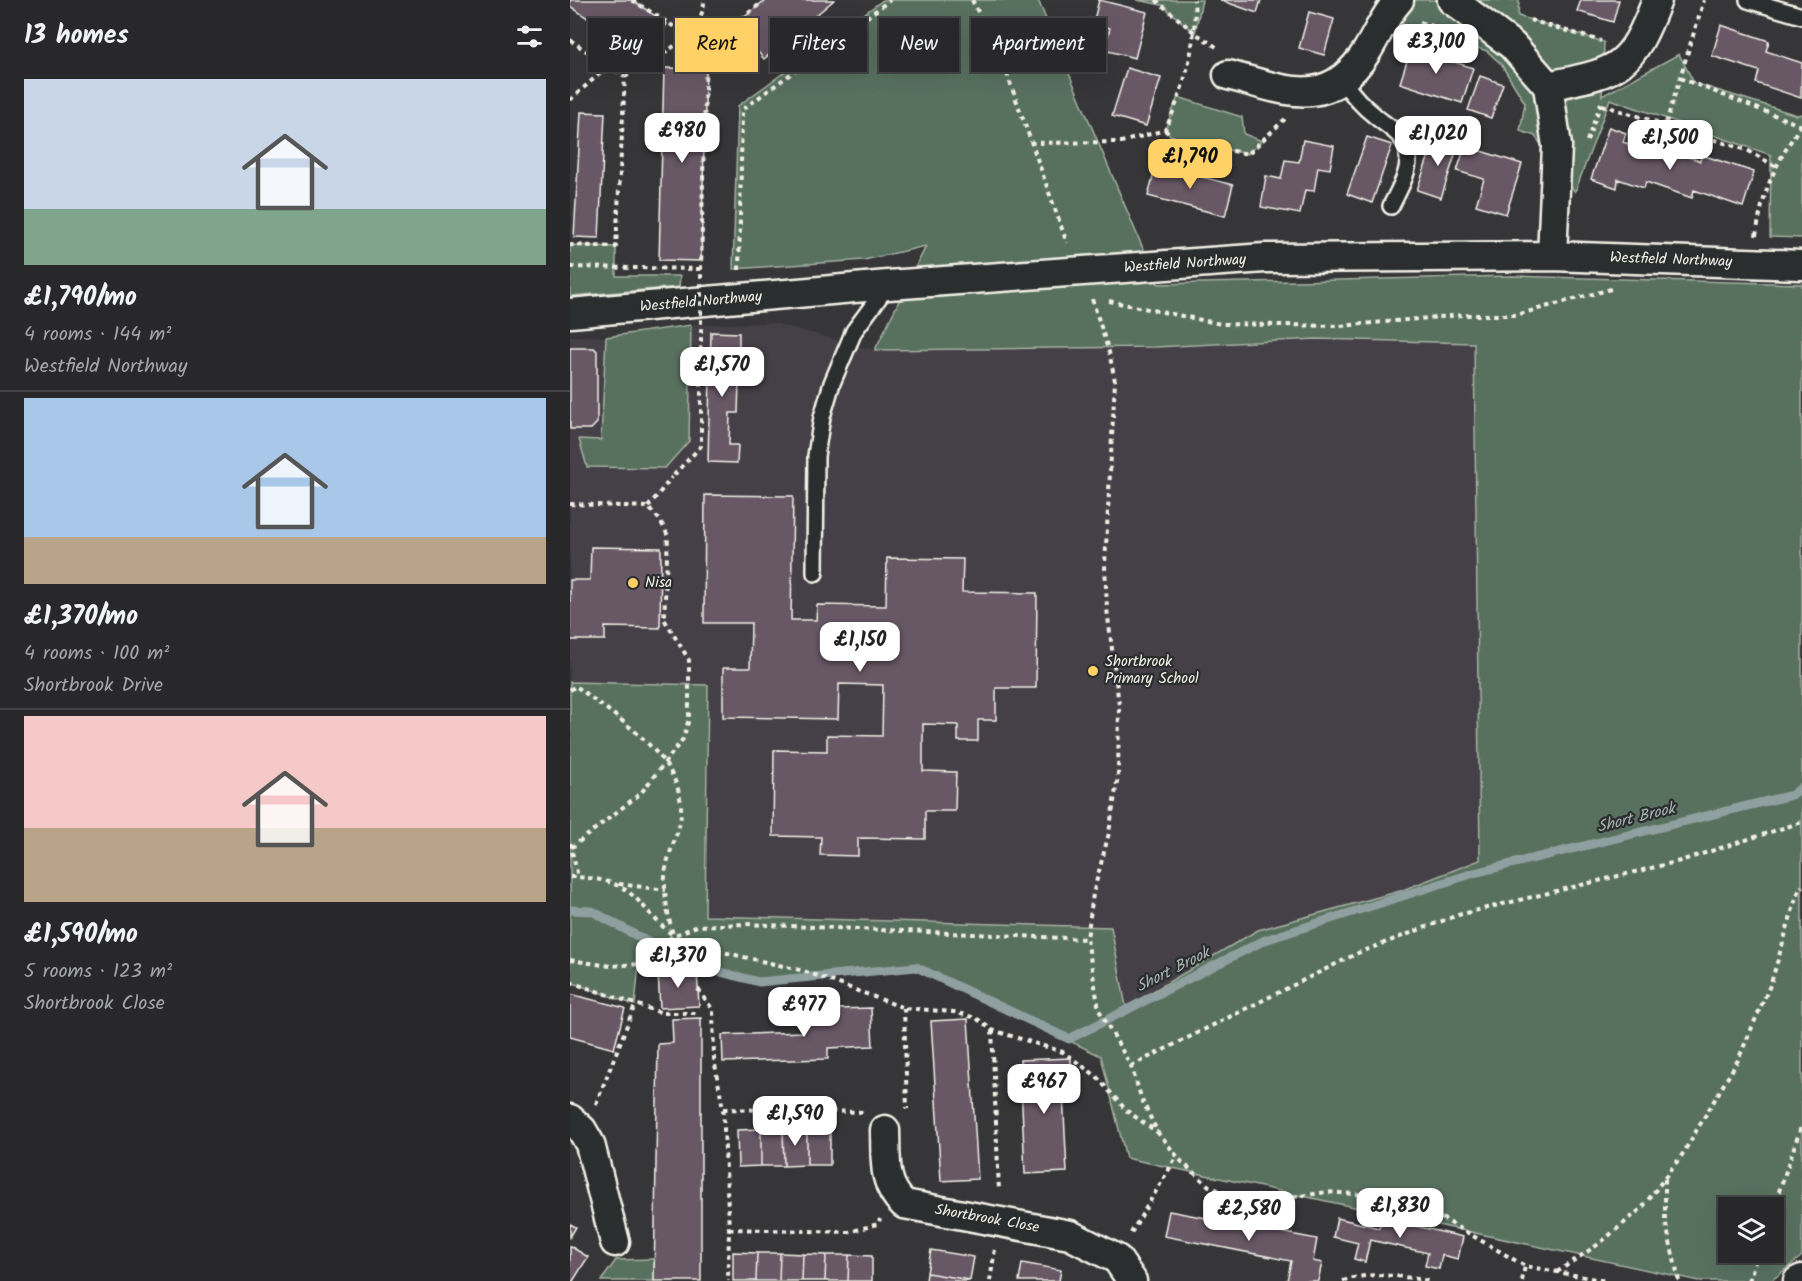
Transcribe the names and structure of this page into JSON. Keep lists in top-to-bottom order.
{
  "streets": {
    "street": ["Westfield Northway", "Shortbrook Close"]
  },
  "water": ["Short Brook"],
  "places": ["Nisa", "Shortbrook Primary School"],
  "page": {
    "heading": "13 homes",
    "chip": [
      "Buy",
      "Rent",
      "Filters",
      "New",
      "Apartment"
    ],
    "price": [
      "£3,100",
      "£980",
      "£1,020",
      "£1,500",
      "£1,790",
      "£1,570",
      "£1,150",
      "£1,370",
      "£977",
      "£967",
      "£1,590",
      "£1,830",
      "£2,580"
    ],
    "list": [
      {
        "name": "£1,790/mo",
        "note": "4 rooms · 144 m² · Westfield Northway"
      },
      {
        "name": "£1,370/mo",
        "note": "4 rooms · 100 m² · Shortbrook Drive"
      },
      {
        "name": "£1,590/mo",
        "note": "5 rooms · 123 m² · Shortbrook Close"
      }
    ]
  }
}
